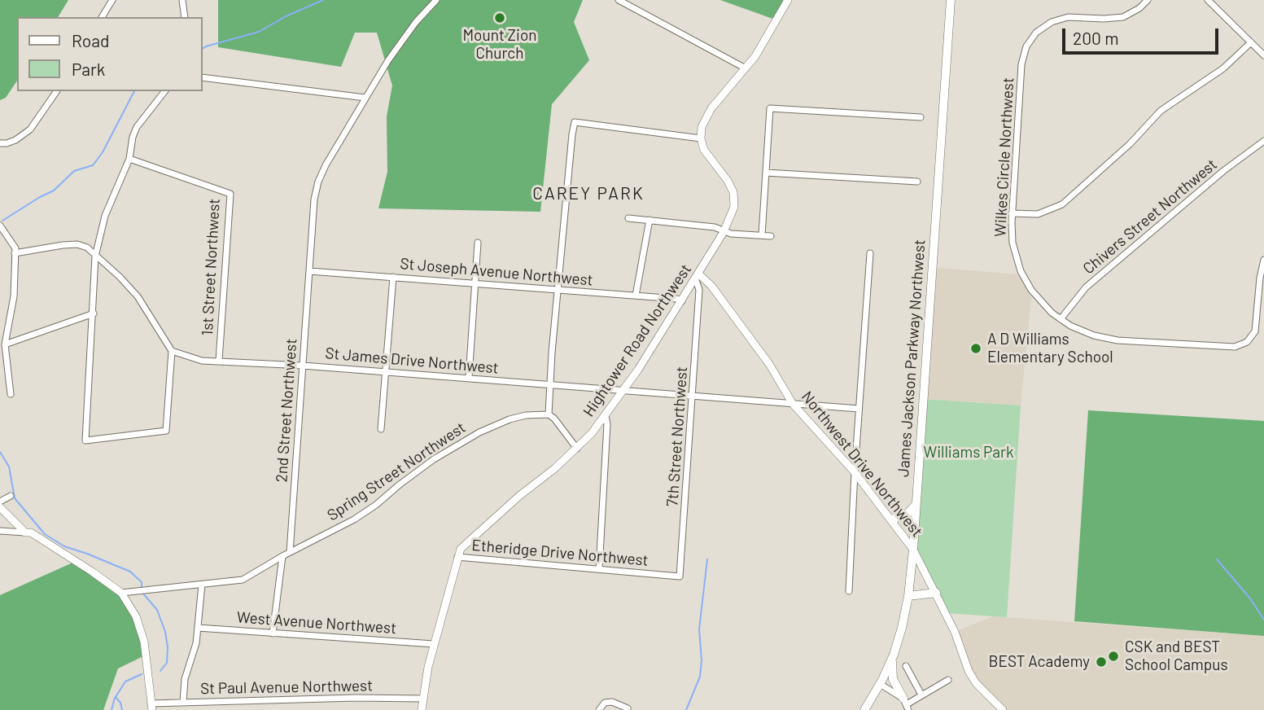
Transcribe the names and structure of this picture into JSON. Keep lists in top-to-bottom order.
{
  "streets": {
    "main road": ["James Jackson Parkway Northwest"],
    "street": [
      "Wilkes Circle Northwest",
      "Chivers Street Northwest",
      "1st Street Northwest",
      "St Joseph Avenue Northwest",
      "Hightower Road Northwest",
      "St James Drive Northwest",
      "2nd Street Northwest",
      "7th Street Northwest",
      "Northwest Drive Northwest",
      "Spring Street Northwest",
      "Etheridge Drive Northwest",
      "West Avenue Northwest",
      "St Paul Avenue Northwest"
    ]
  },
  "crossings": [
    ["Wilkes Circle Northwest", "Chivers Street Northwest"],
    ["1st Street Northwest", "St James Drive Northwest"],
    ["St Joseph Avenue Northwest", "Hightower Road Northwest"],
    ["St Joseph Avenue Northwest", "2nd Street Northwest"],
    ["Hightower Road Northwest", "St James Drive Northwest"],
    ["Hightower Road Northwest", "7th Street Northwest"],
    ["Hightower Road Northwest", "Northwest Drive Northwest"],
    ["Hightower Road Northwest", "Etheridge Drive Northwest"],
    ["Hightower Road Northwest", "West Avenue Northwest"],
    ["Hightower Road Northwest", "St Paul Avenue Northwest"],
    ["James Jackson Parkway Northwest", "Northwest Drive Northwest"],
    ["St James Drive Northwest", "2nd Street Northwest"],
    ["St James Drive Northwest", "7th Street Northwest"],
    ["St James Drive Northwest", "Northwest Drive Northwest"],
    ["2nd Street Northwest", "Spring Street Northwest"],
    ["7th Street Northwest", "Northwest Drive Northwest"],
    ["7th Street Northwest", "Etheridge Drive Northwest"]
  ],
  "districts": ["CAREY PARK"],
  "parks": ["Williams Park"],
  "places": [
    "Mount Zion Church",
    "A D Williams Elementary School",
    "CSK and BEST School Campus",
    "BEST Academy"
  ],
  "legend": ["Road", "Park"],
  "scale_bar": "200 m"
}
